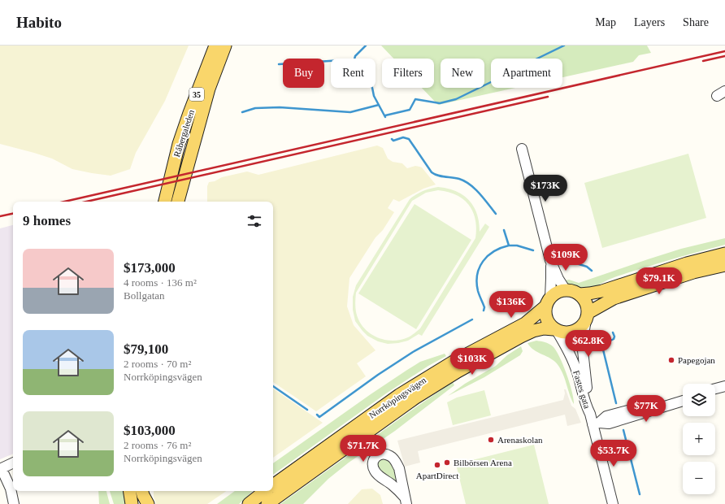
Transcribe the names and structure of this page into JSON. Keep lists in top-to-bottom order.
{
  "streets": {
    "main road": ["35", "Råbergaleden", "Norrköpingsvägen"],
    "street": ["Fastes gata"]
  },
  "crossings": [
    ["Fastes gata", "Norrköpingsvägen"]
  ],
  "places": [
    "Papegojan",
    "Arenaskolan",
    "Bilbörsen Arena",
    "ApartDirect"
  ],
  "page": {
    "header": "Habito",
    "nav": ["Map", "Layers", "Share"],
    "chip": [
      "Buy",
      "Rent",
      "Filters",
      "New",
      "Apartment"
    ],
    "price": [
      "$173K",
      "$109K",
      "$79.1K",
      "$136K",
      "$62.8K",
      "$103K",
      "$77K",
      "$71.7K",
      "$53.7K"
    ],
    "heading": "9 homes",
    "list": [
      {
        "name": "$173,000",
        "note": "4 rooms · 136 m² · Bollgatan"
      },
      {
        "name": "$79,100",
        "note": "2 rooms · 70 m² · Norrköpingsvägen"
      },
      {
        "name": "$103,000",
        "note": "2 rooms · 76 m² · Norrköpingsvägen"
      }
    ],
    "map_buttons": ["+", "−"]
  }
}
